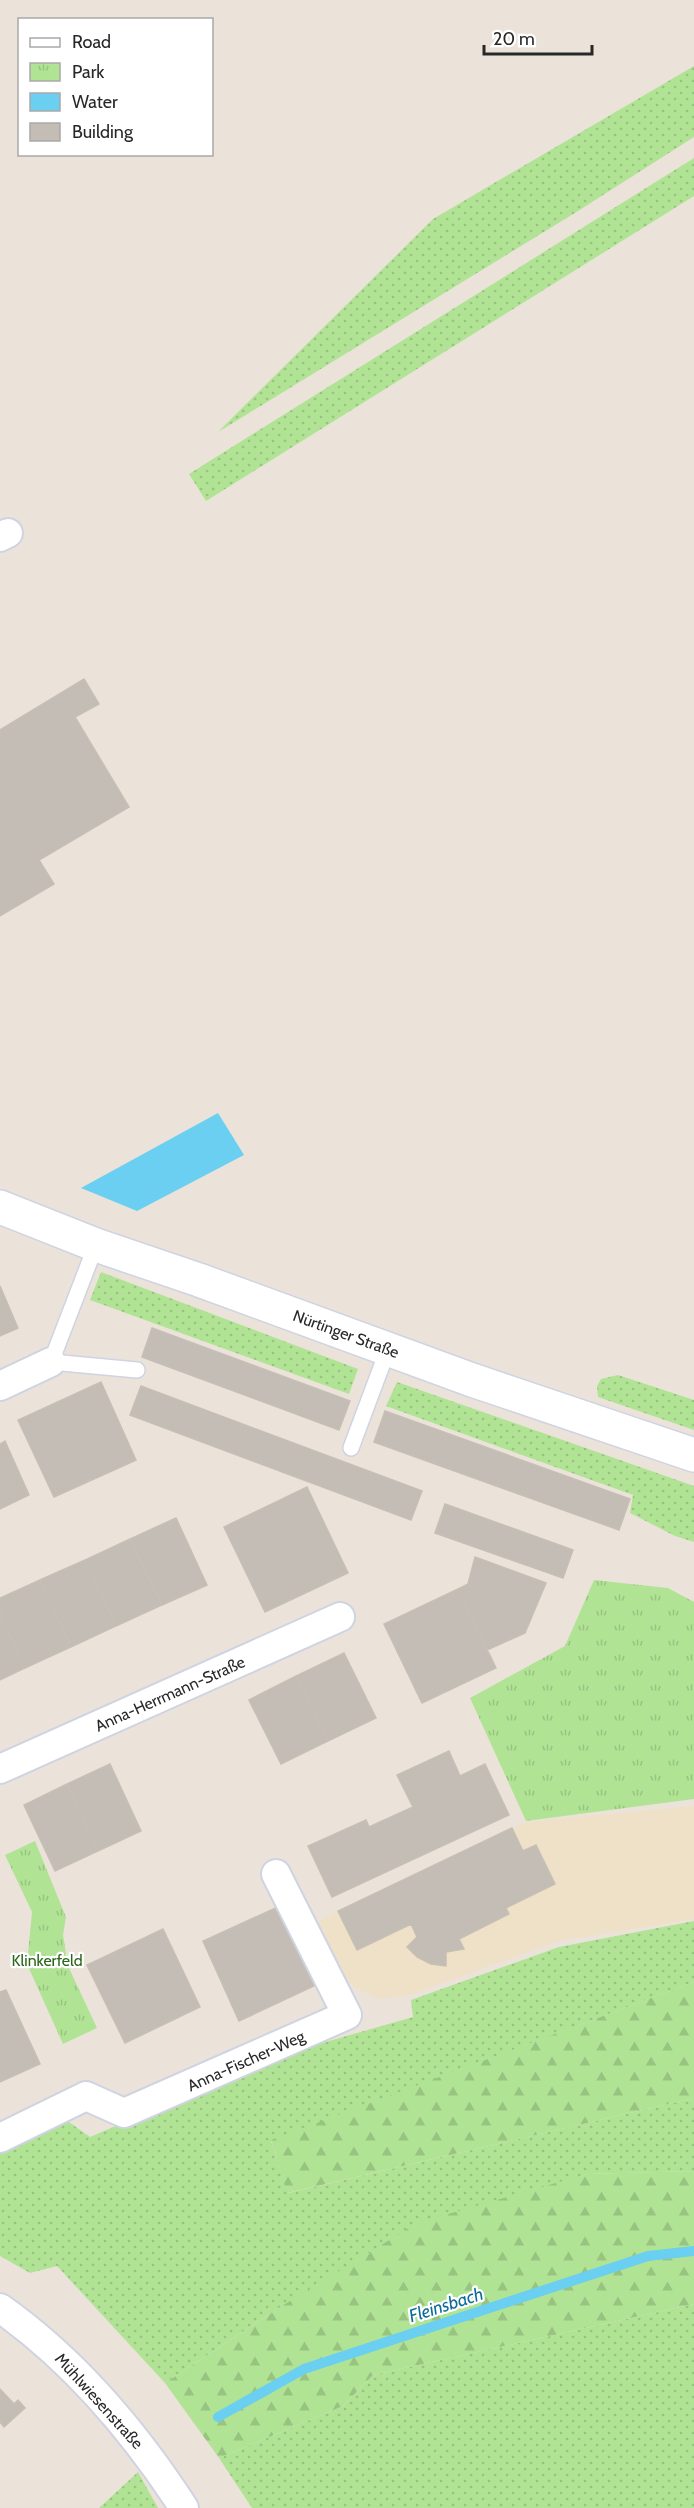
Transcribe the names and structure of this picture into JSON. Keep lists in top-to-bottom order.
{
  "streets": {
    "main road": ["Nürtinger Straße"],
    "street": ["Anna-Herrmann-Straße", "Anna-Fischer-Weg", "Mühlwiesenstraße"]
  },
  "water": ["Fleinsbach"],
  "parks": ["Klinkerfeld"],
  "legend": [
    "Road",
    "Park",
    "Water",
    "Building"
  ],
  "scale_bar": "20 m"
}
